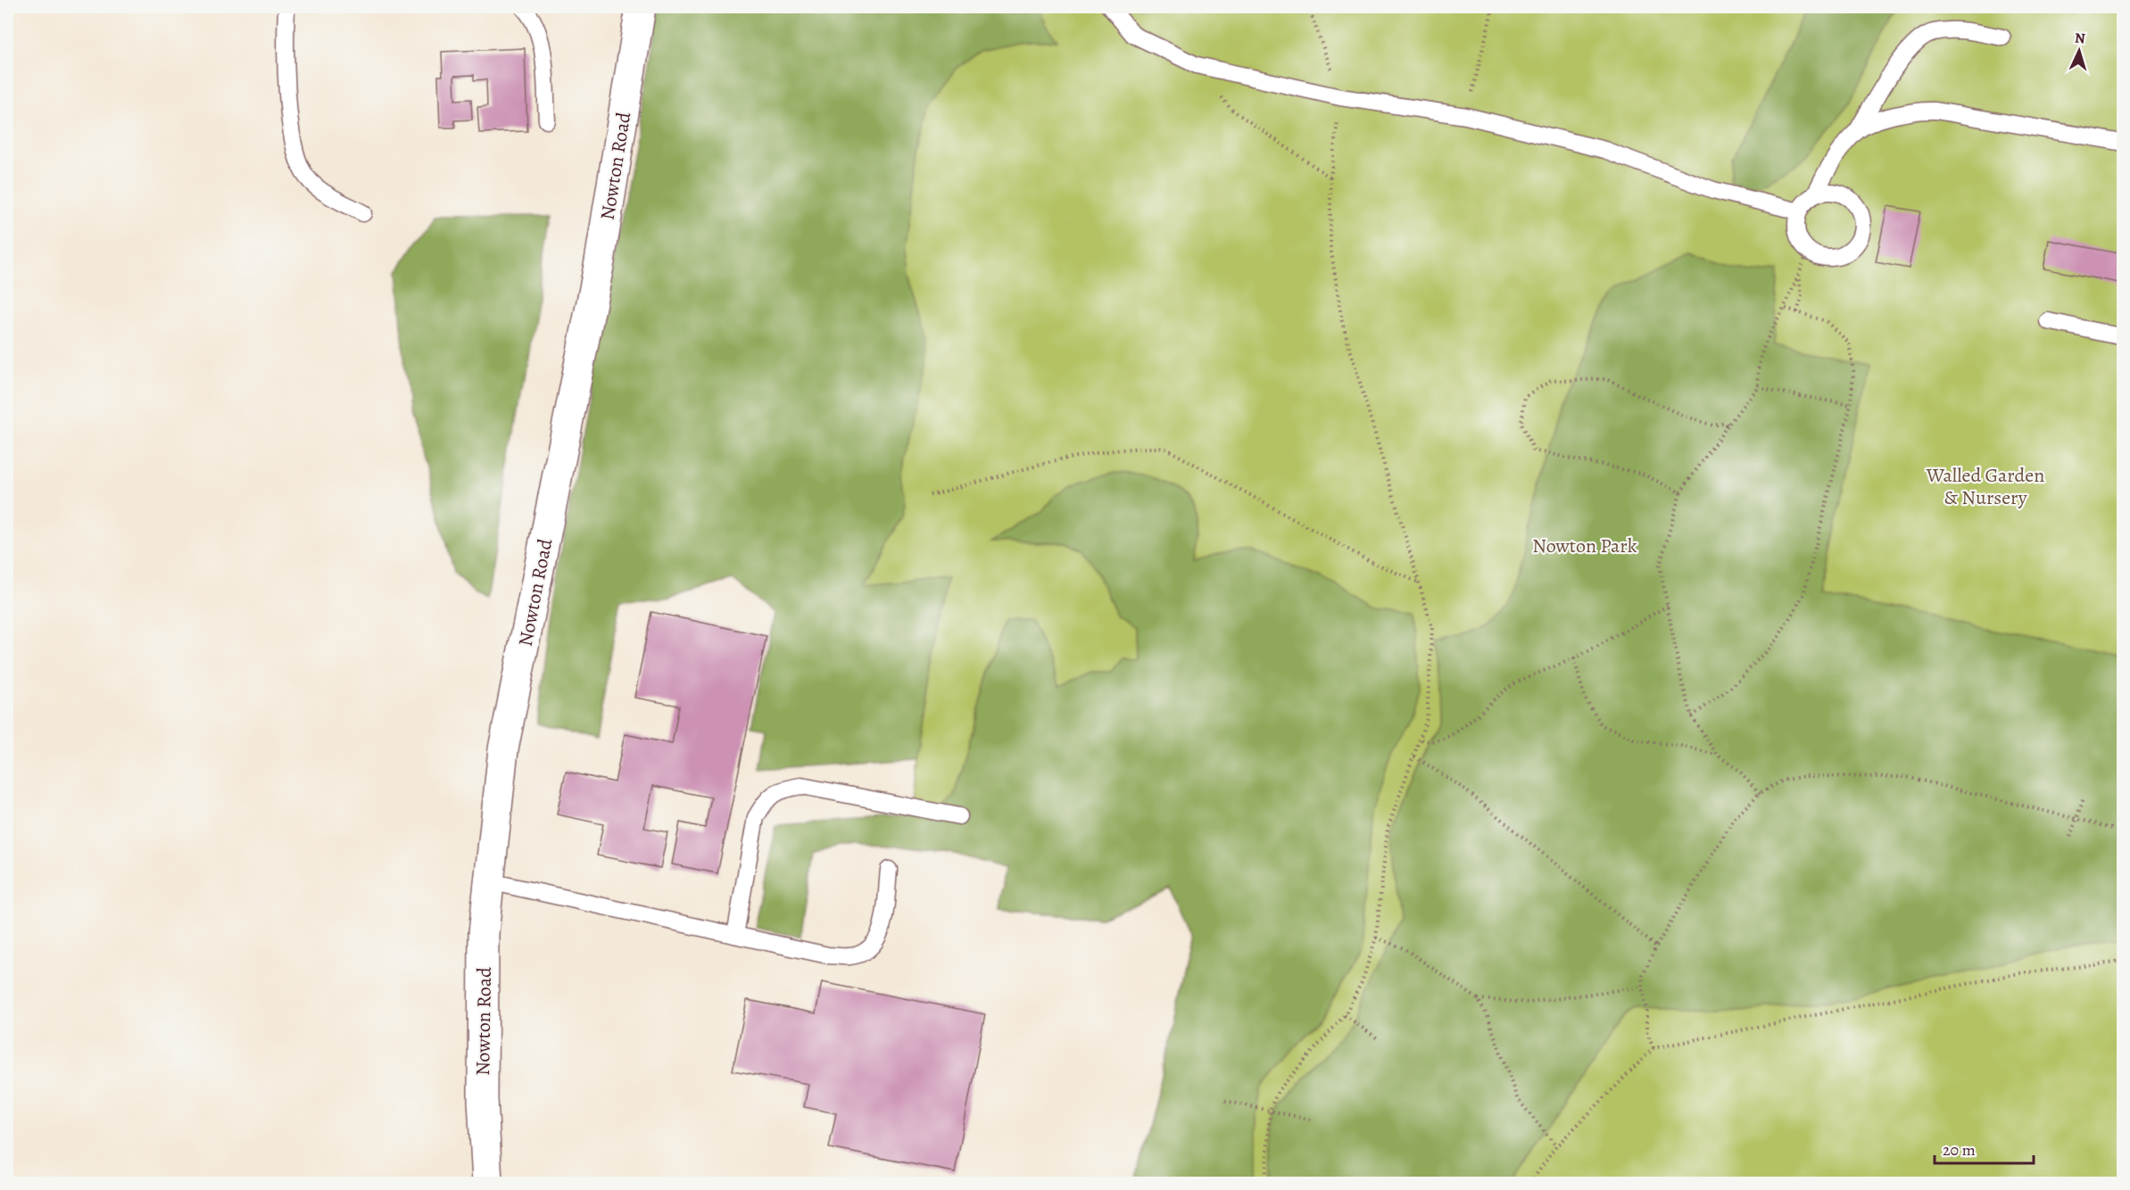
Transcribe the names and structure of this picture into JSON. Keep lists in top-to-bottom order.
{
  "streets": {
    "street": ["Nowton Road"]
  },
  "parks": ["Walled Garden & Nursery", "Nowton Park"],
  "scale_bar": "20 m",
  "north": "top"
}
